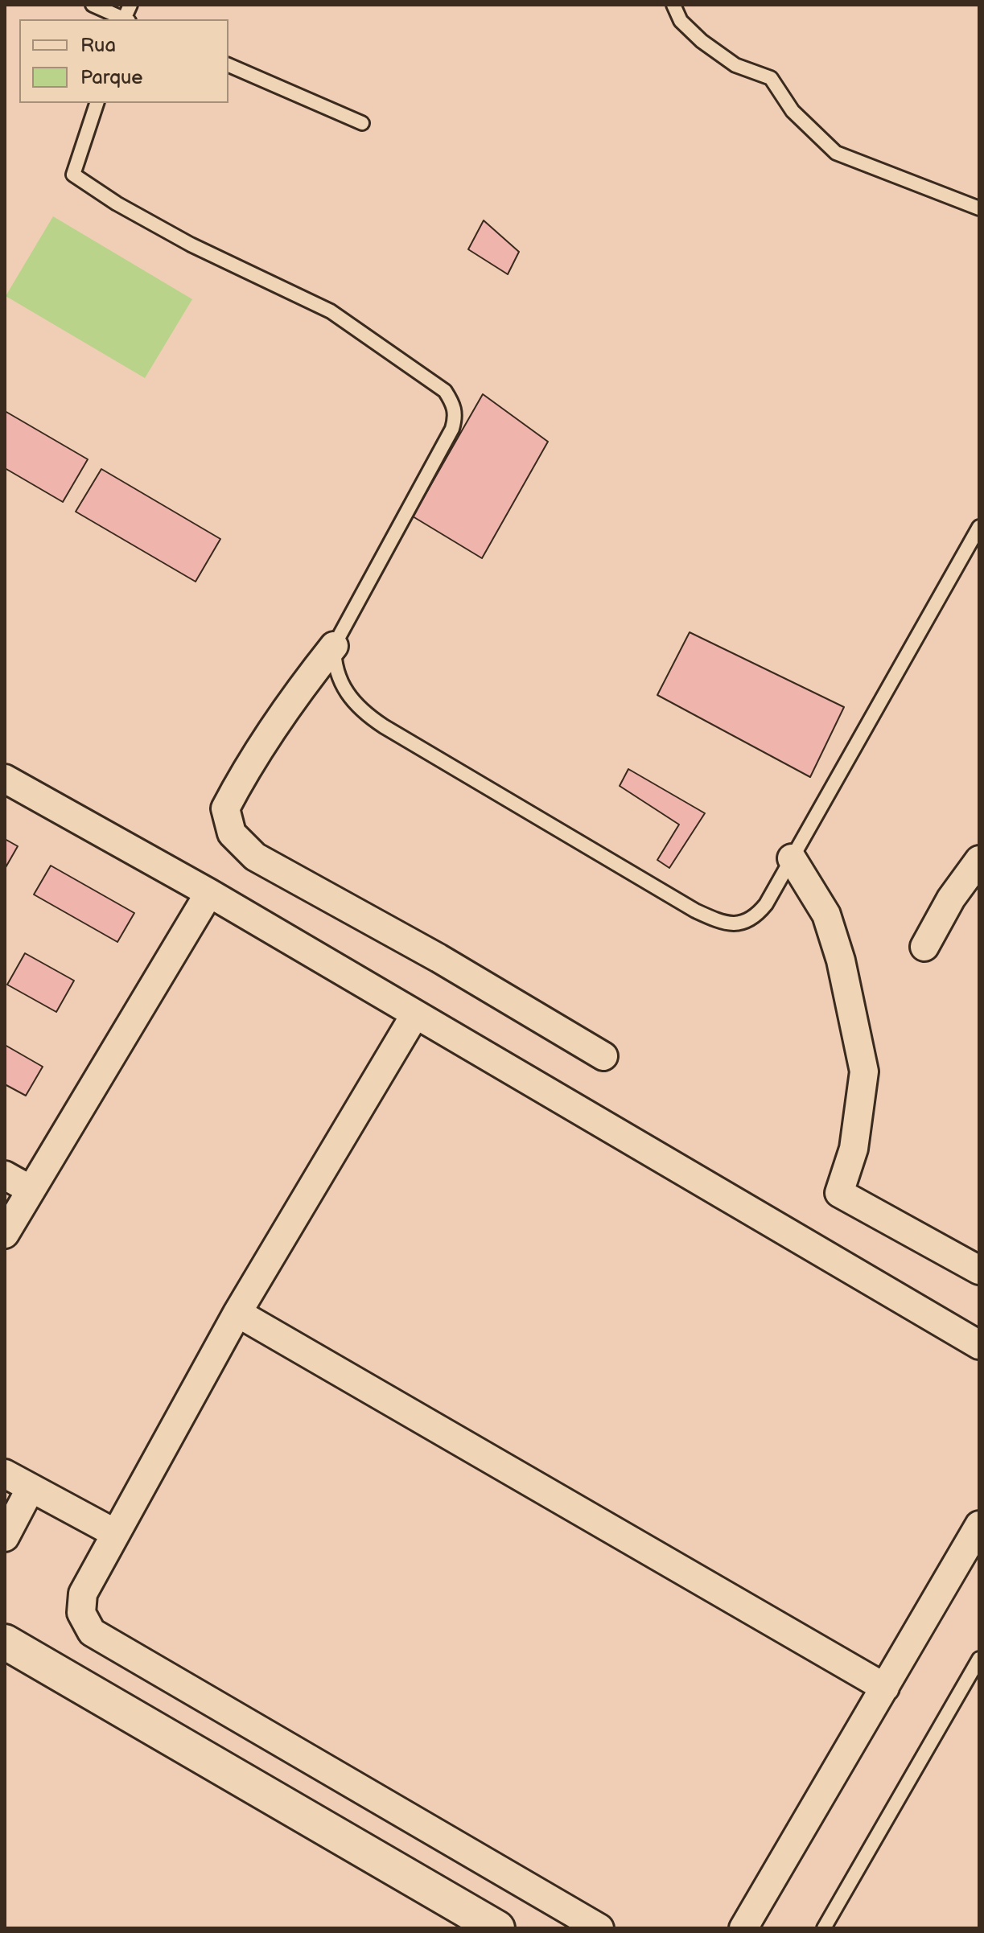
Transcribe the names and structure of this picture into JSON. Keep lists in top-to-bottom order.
{
  "legend": ["Rua", "Parque"]
}
